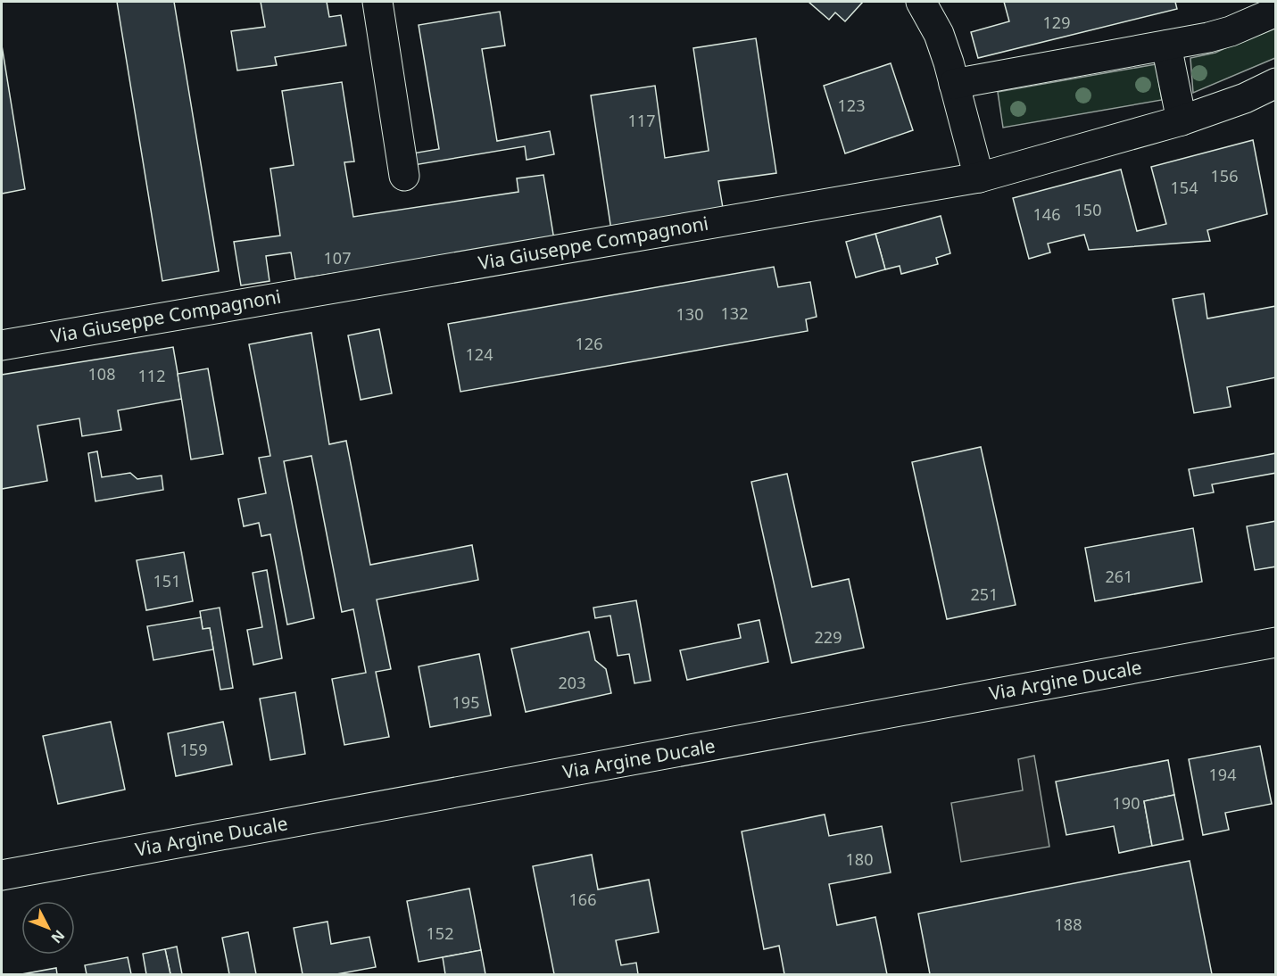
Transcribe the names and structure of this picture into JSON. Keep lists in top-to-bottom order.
{
  "streets": {
    "street": ["Via Giuseppe Compagnoni", "Via Argine Ducale"]
  },
  "house_numbers": [
    "129",
    "123",
    "117",
    "156",
    "154",
    "150",
    "146",
    "107",
    "132",
    "130",
    "126",
    "124",
    "108",
    "112",
    "261",
    "151",
    "251",
    "229",
    "203",
    "195",
    "159",
    "194",
    "190",
    "180",
    "166",
    "188",
    "152"
  ],
  "north": "bottom right"
}
